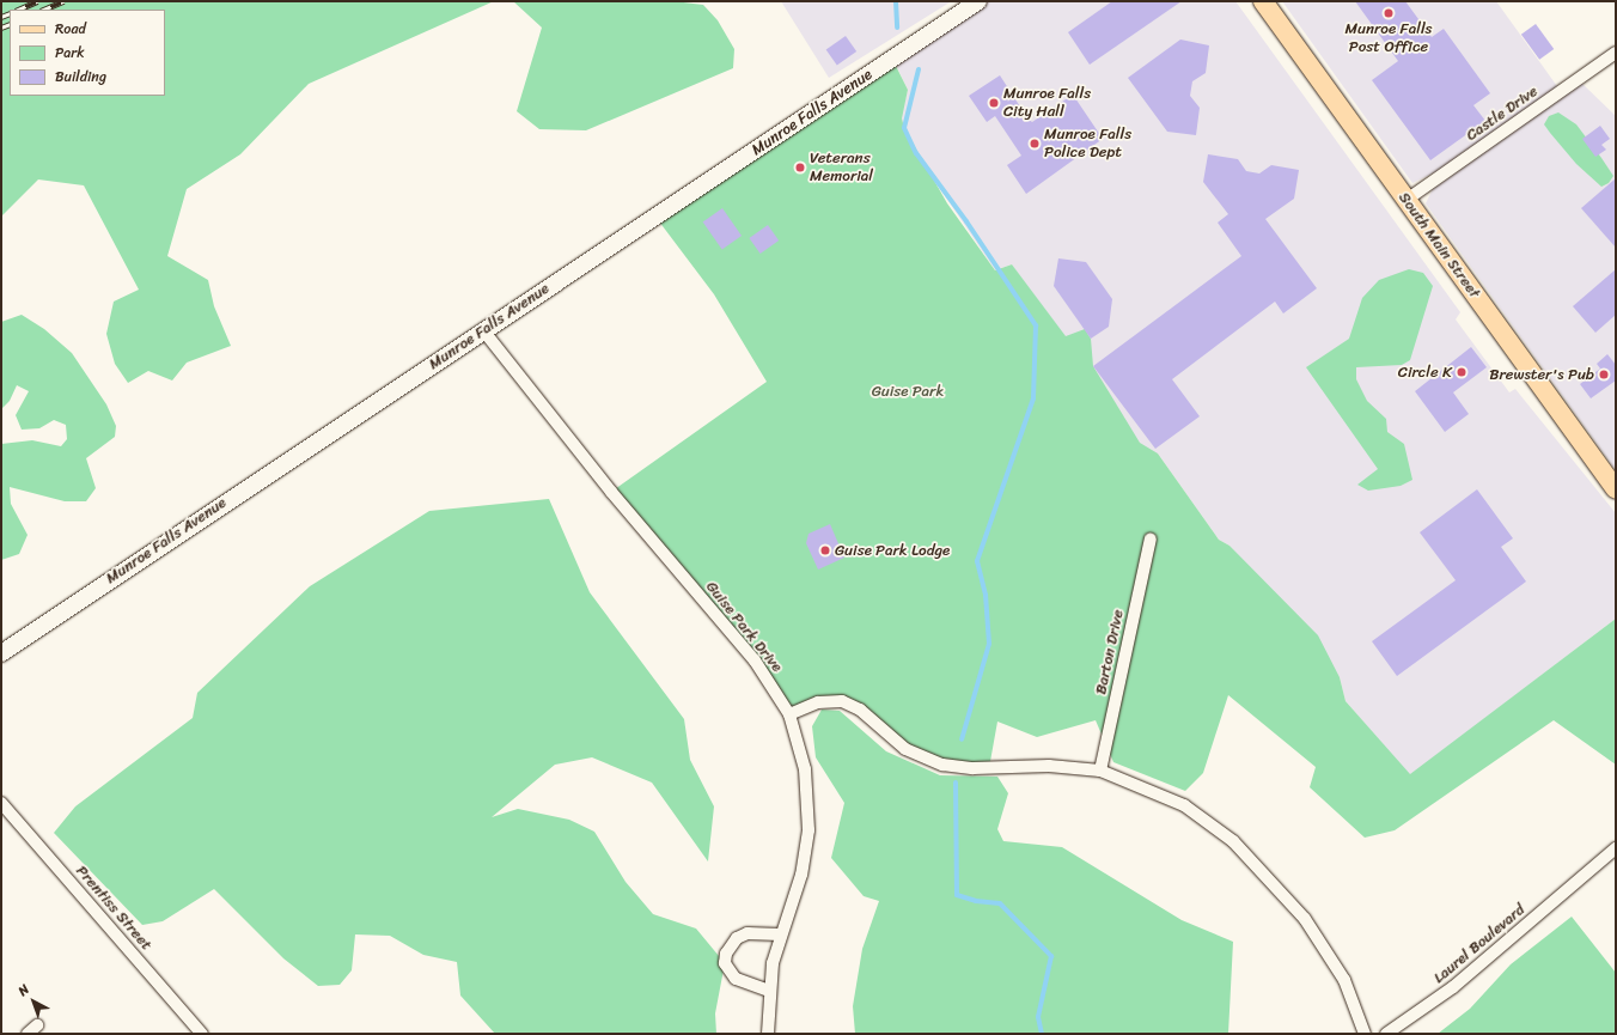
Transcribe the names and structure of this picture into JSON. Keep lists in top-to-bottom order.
{
  "streets": {
    "main road": ["South Main Street"],
    "street": [
      "Munroe Falls Avenue",
      "Castle Drive",
      "Guise Park Drive",
      "Barton Drive",
      "Prentiss Street",
      "Laurel Boulevard"
    ]
  },
  "crossings": [
    ["Munroe Falls Avenue", "Guise Park Drive"],
    ["Castle Drive", "South Main Street"]
  ],
  "parks": ["Guise Park"],
  "places": [
    "Munroe Falls Post Office",
    "Munroe Falls City Hall",
    "Munroe Falls Police Dept",
    "Veterans Memorial",
    "Circle K",
    "Brewster's Pub",
    "Guise Park Lodge"
  ],
  "legend": ["Road", "Park", "Building"],
  "north": "top left"
}
